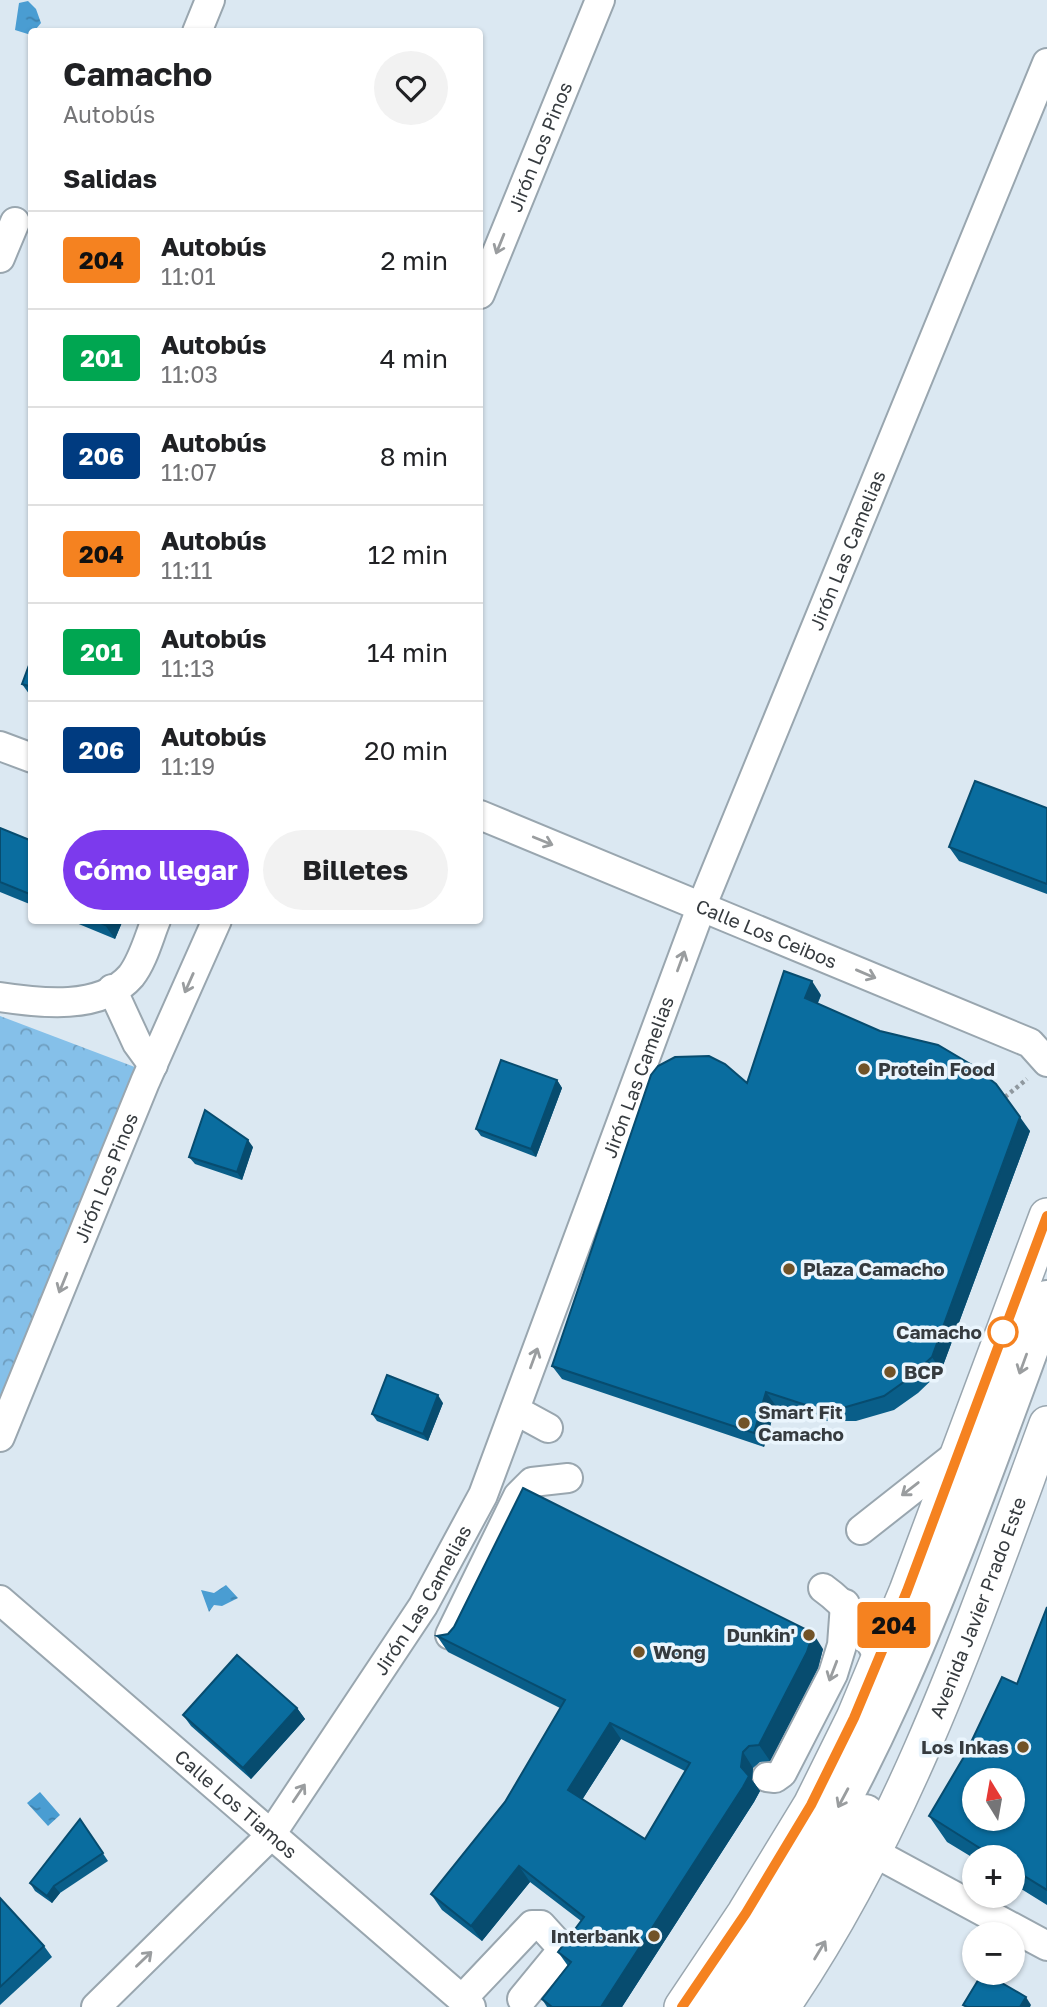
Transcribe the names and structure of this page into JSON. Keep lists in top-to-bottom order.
{
  "streets": {
    "main road": ["Avenida Javier Prado Este"],
    "street": [
      "Jirón Los Pinos",
      "Jirón Las Camelias",
      "Calle Los Ceibos",
      "Calle Los Tiamos"
    ]
  },
  "crossings": [
    ["Jirón Las Camelias", "Calle Los Ceibos"],
    ["Jirón Las Camelias", "Calle Los Tiamos"]
  ],
  "one_way": ["Jirón Los Pinos", "Jirón Las Camelias", "Calle Los Ceibos"],
  "places": [
    "Protein Food",
    "Plaza Camacho",
    "Camacho",
    "BCP",
    "Smart Fit Camacho",
    "Dunkin'",
    "Wong",
    "Los Inkas",
    "Interbank"
  ],
  "lines": ["bus line 204"],
  "north": "top",
  "page": {
    "on_map": "204",
    "heading": [
      ["Camacho", "Autobús"],
      "Salidas"
    ],
    "list": [
      {
        "mark": "204",
        "name": "Autobús",
        "note": "11:01",
        "value": "2 min"
      },
      {
        "mark": "201",
        "name": "Autobús",
        "note": "11:03",
        "value": "4 min"
      },
      {
        "mark": "206",
        "name": "Autobús",
        "note": "11:07",
        "value": "8 min"
      },
      {
        "mark": "204",
        "name": "Autobús",
        "note": "11:11",
        "value": "12 min"
      },
      {
        "mark": "201",
        "name": "Autobús",
        "note": "11:13",
        "value": "14 min"
      },
      {
        "mark": "206",
        "name": "Autobús",
        "note": "11:19",
        "value": "20 min"
      }
    ],
    "buttons": ["Cómo llegar", "Billetes"],
    "map_buttons": ["+", "−"]
  }
}
